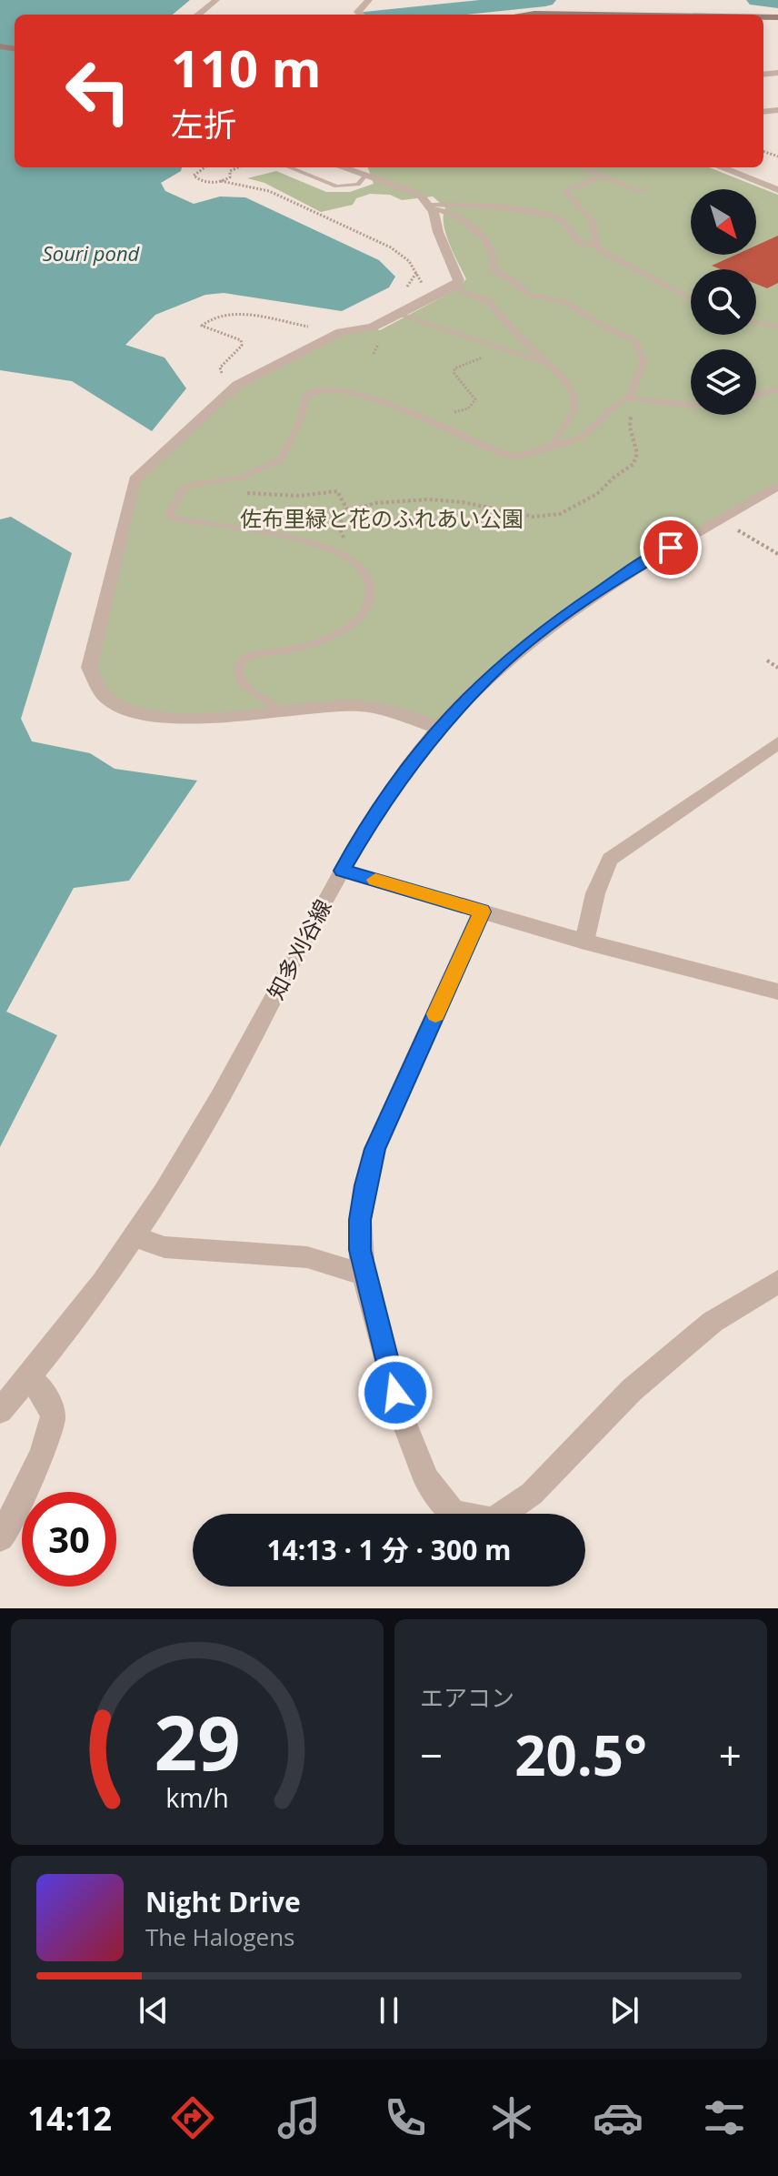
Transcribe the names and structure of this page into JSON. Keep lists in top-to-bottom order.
{
  "streets": {
    "street": ["知多刈谷線"]
  },
  "water": ["Souri pond"],
  "parks": ["佐布里緑と花のふれあい公園"],
  "north": "bottom right",
  "page": {
    "turn": ["110 m", "左折"],
    "limit": "30",
    "trip": "14:13 · 1 分 · 300 m",
    "tile": "エアコン",
    "heat": ["−", "20.5°", "+"],
    "song": ["Night Drive", "The Halogens"],
    "tabs": "14:12",
    "gauge": ["29", "km/h"]
  }
}
